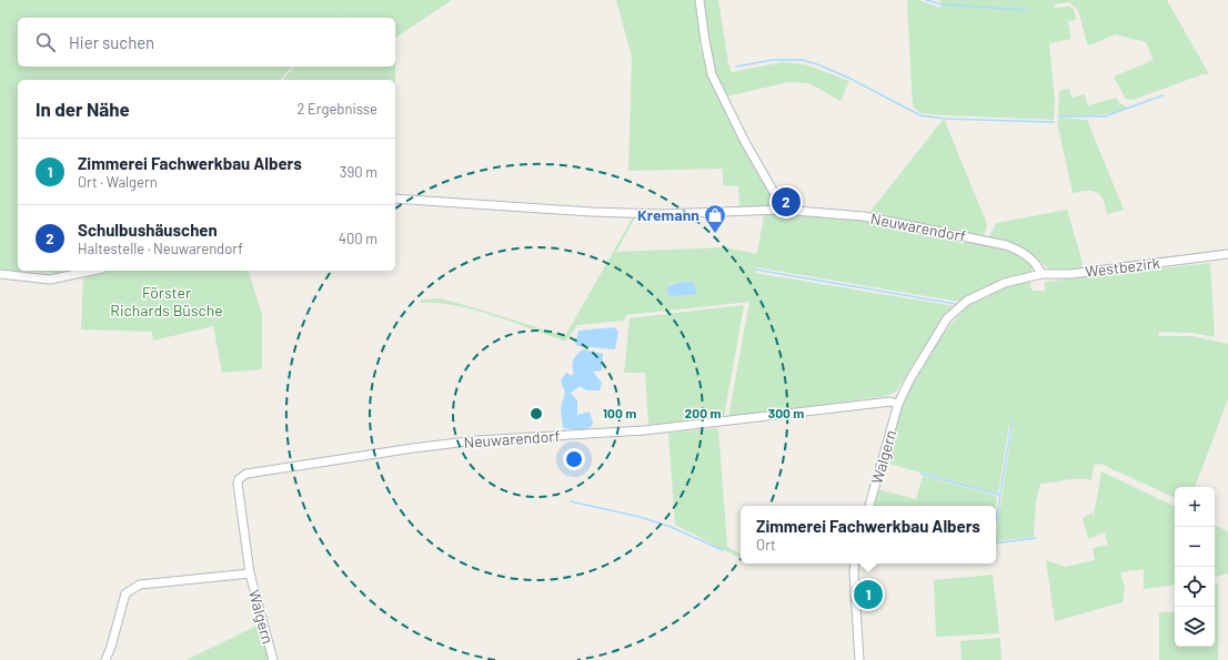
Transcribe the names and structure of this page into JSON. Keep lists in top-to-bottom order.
{
  "streets": {
    "street": ["Neuwarendorf", "Westbezirk", "Walgern"]
  },
  "crossings": [
    ["Neuwarendorf", "Westbezirk"],
    ["Neuwarendorf", "Walgern"],
    ["Westbezirk", "Walgern"]
  ],
  "parks": ["Förster Richards Büsche"],
  "places": {
    "shop": ["Kremann"]
  },
  "page": {
    "search": "Hier suchen",
    "heading": ["In der Nähe", "2 Ergebnisse"],
    "list": [
      {
        "mark": "1",
        "name": "Zimmerei Fachwerkbau Albers",
        "note": "Ort · Walgern",
        "value": "390 m"
      },
      {
        "mark": "2",
        "name": "Schulbushäuschen",
        "note": "Haltestelle · Neuwarendorf",
        "value": "400 m"
      }
    ],
    "pins": ["2", "1"],
    "map_buttons": ["+", "−"],
    "popup": ["Zimmerei Fachwerkbau Albers", "Ort"]
  },
  "rings": ["100 m", "200 m", "300 m"]
}
